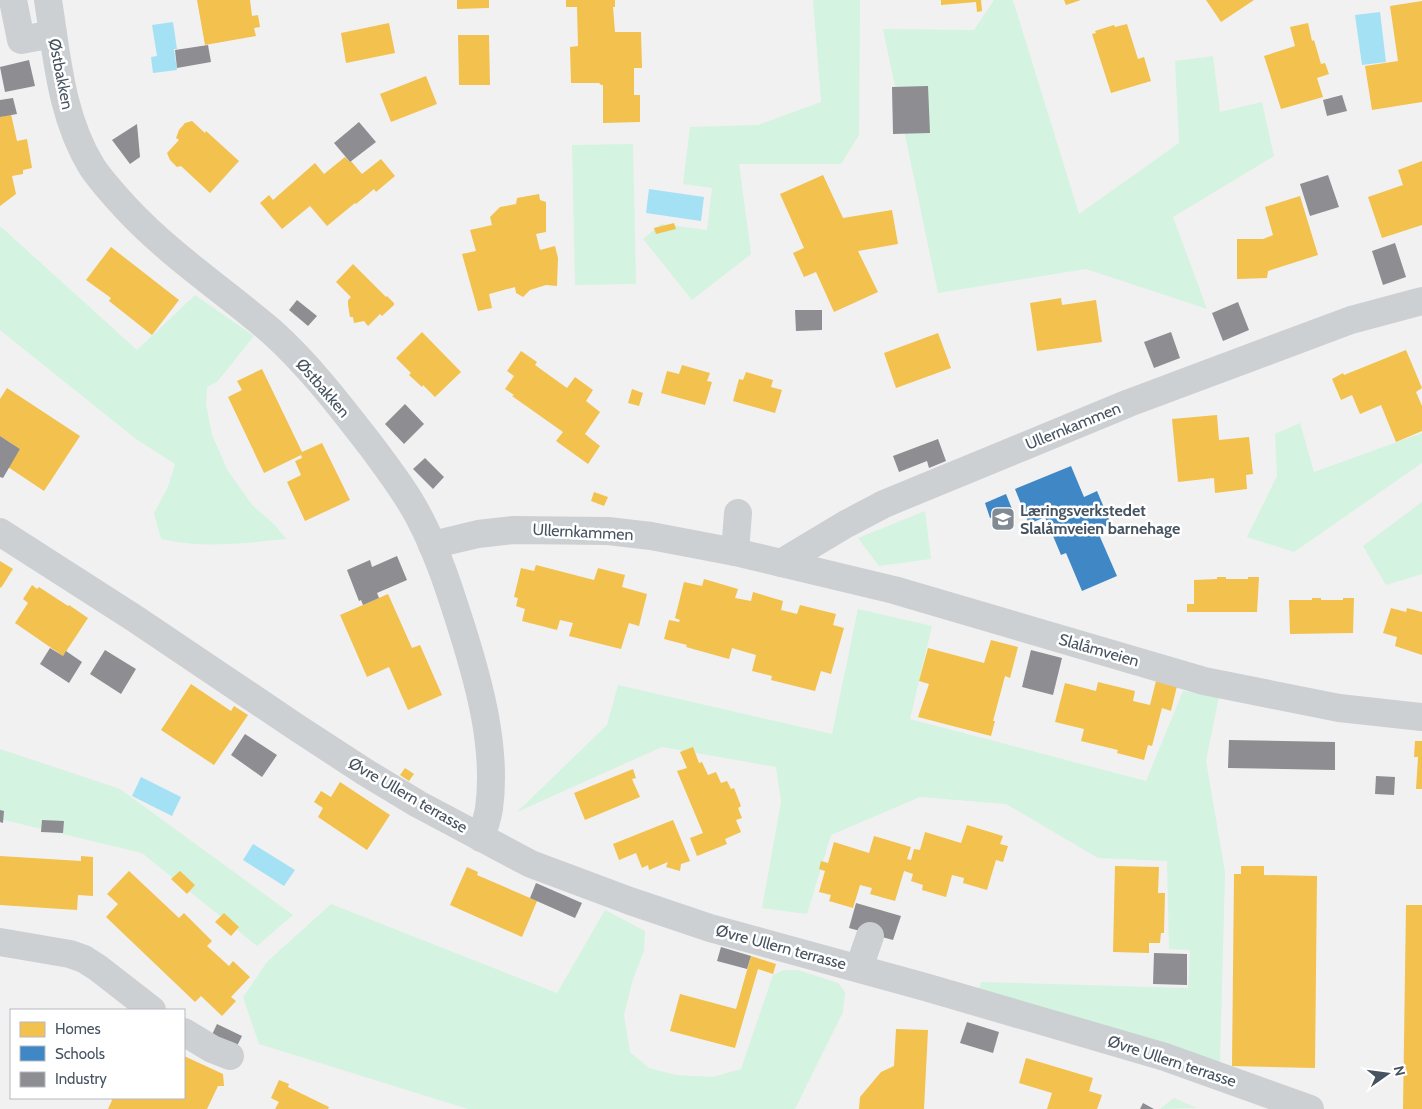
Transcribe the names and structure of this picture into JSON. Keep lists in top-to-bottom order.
{
  "streets": {
    "street": [
      "Østbakken",
      "Ullernkammen",
      "Slalåmveien",
      "Øvre Ullern terrasse"
    ]
  },
  "crossings": [
    ["Østbakken", "Ullernkammen"],
    ["Østbakken", "Øvre Ullern terrasse"],
    ["Ullernkammen", "Slalåmveien"]
  ],
  "places": {
    "school or university": ["Læringsverkstedet Slalåmveien barnehage"]
  },
  "legend": ["Homes", "Schools", "Industry"],
  "north": "right"
}
